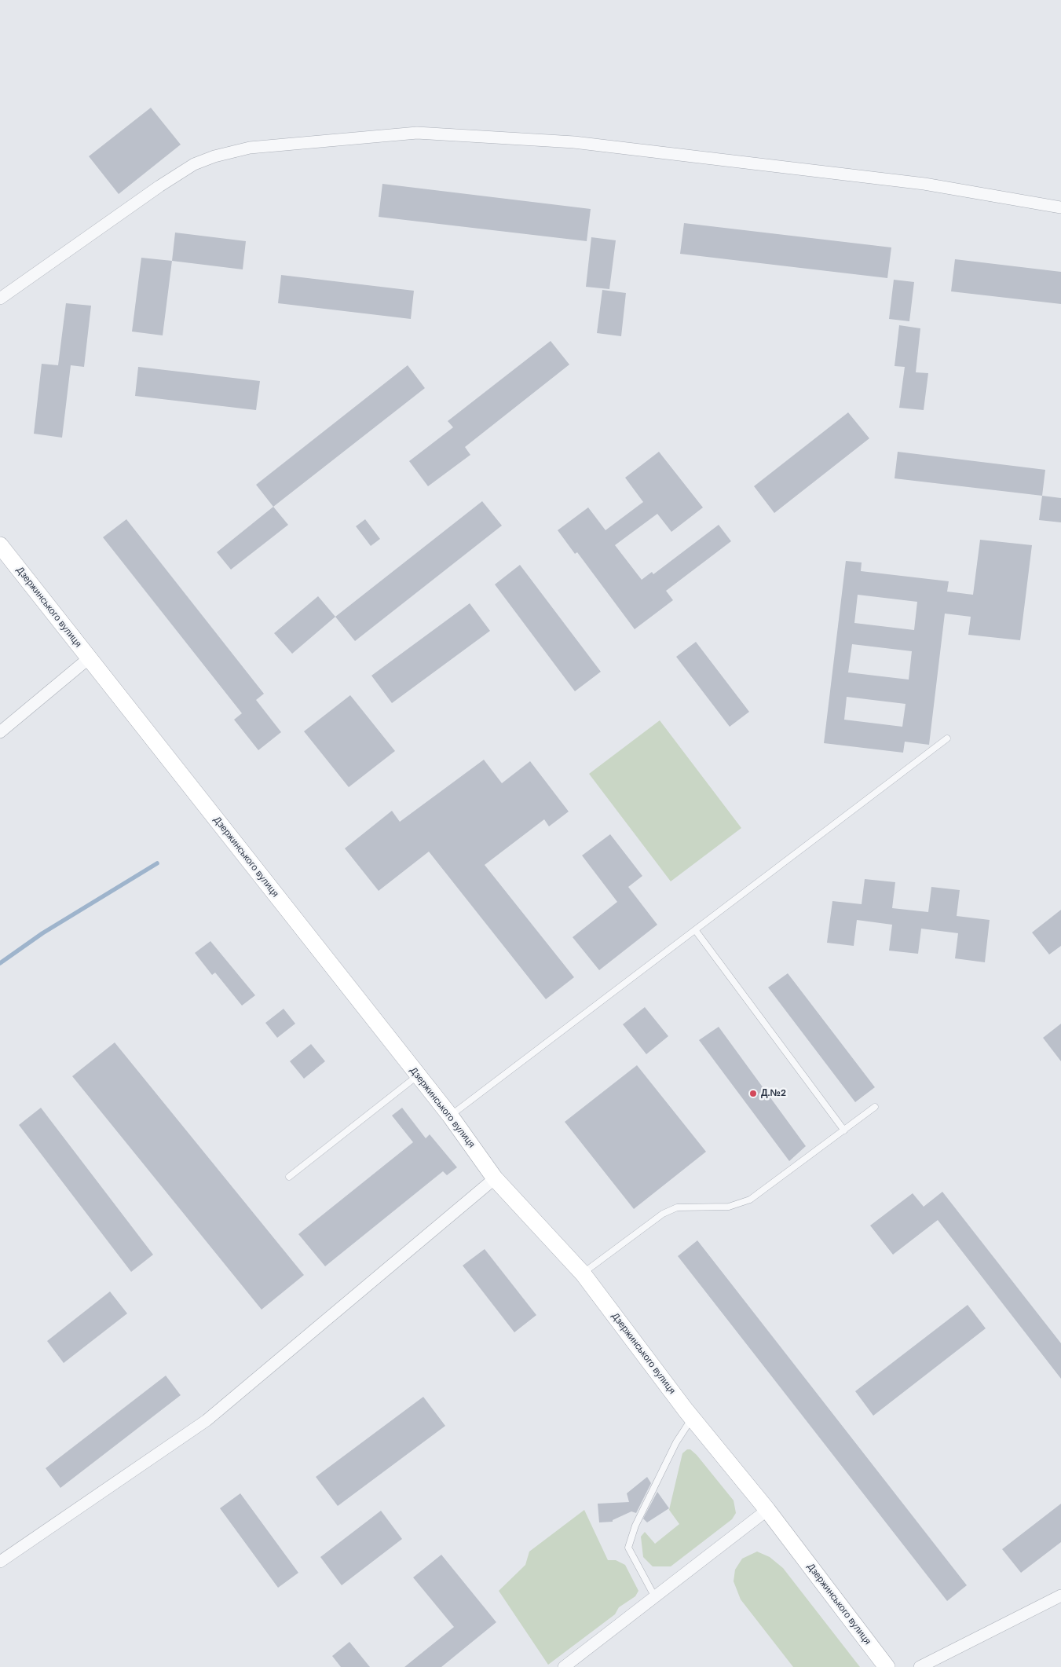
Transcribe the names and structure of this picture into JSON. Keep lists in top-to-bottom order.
{
  "streets": {
    "main road": ["Дзержинського вулиця"]
  },
  "places": ["Д.№2"]
}
